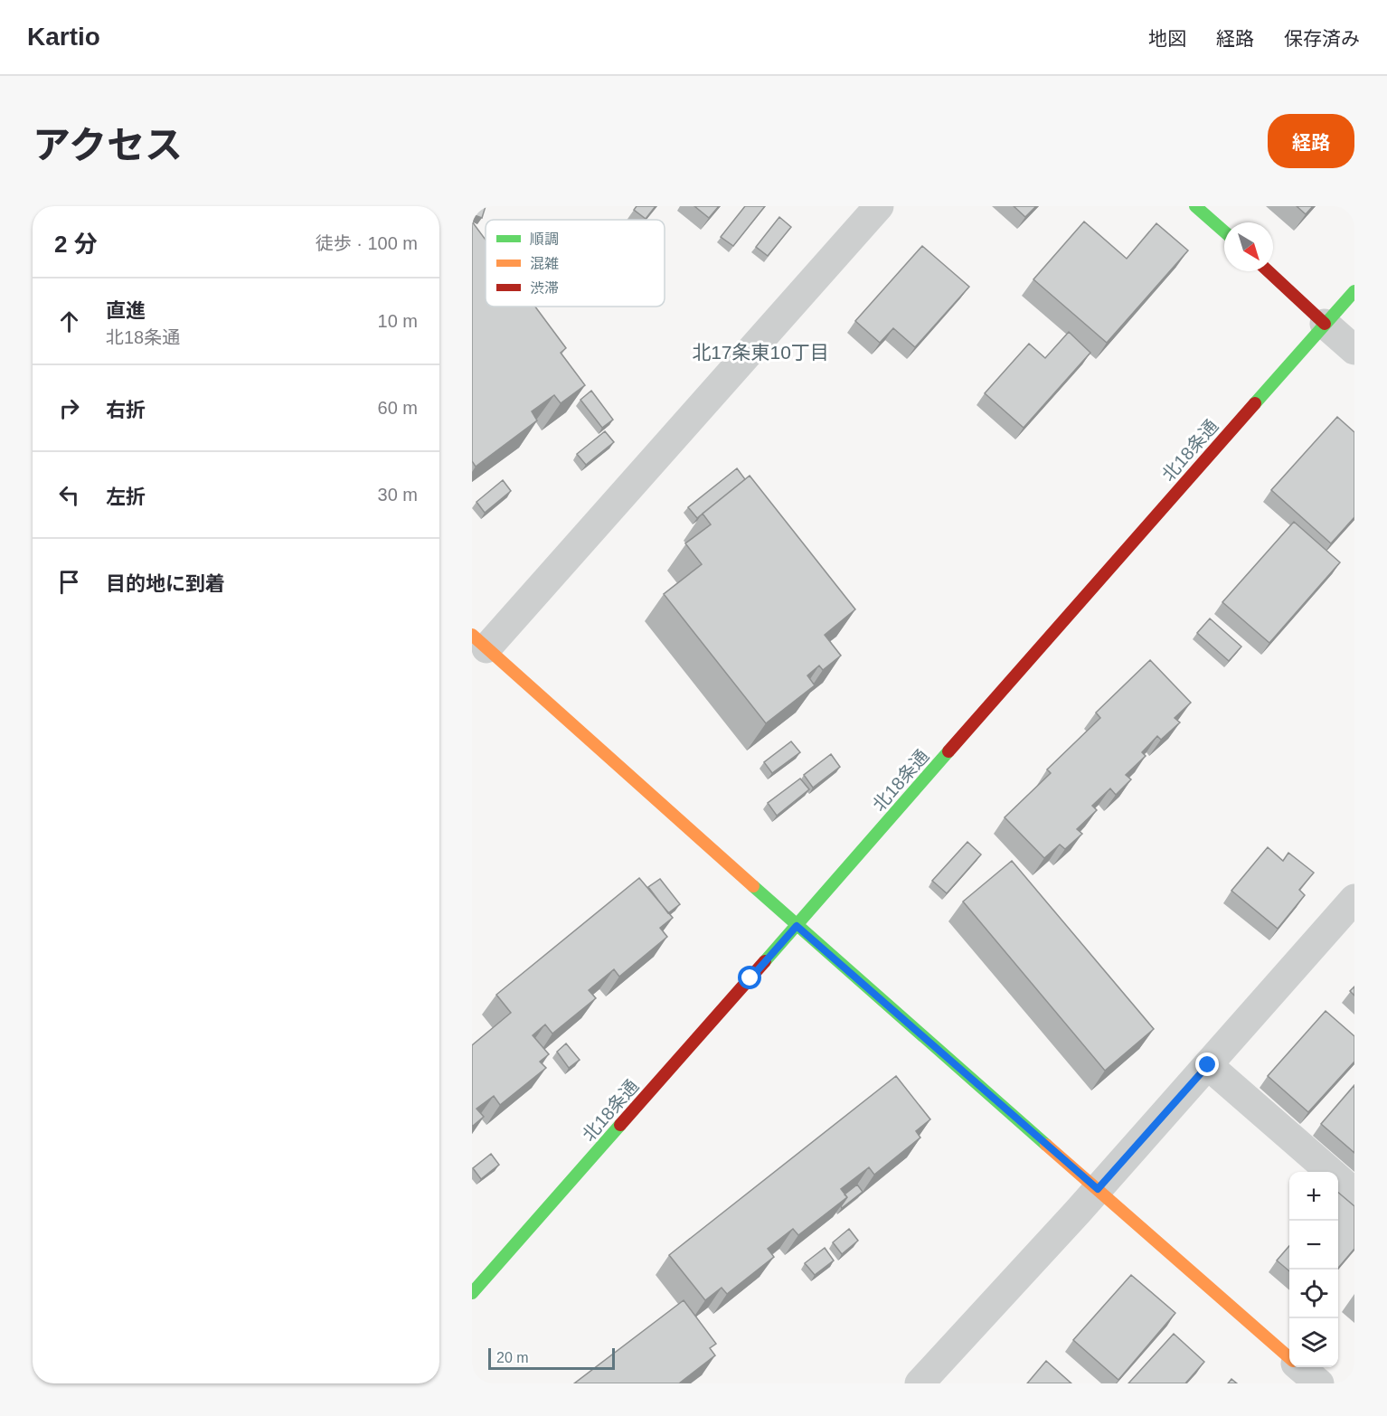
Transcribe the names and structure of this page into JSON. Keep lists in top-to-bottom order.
{
  "streets": {
    "street": ["北18条通"]
  },
  "districts": ["北17条東10丁目"],
  "legend": ["順調", "混雑", "渋滞"],
  "scale_bar": "20 m",
  "north": "bottom right",
  "page": {
    "header": "Kartio",
    "nav": ["地図", "経路", "保存済み"],
    "title": "アクセス",
    "buttons": "経路",
    "heading": ["2 分", "徒歩 · 100 m"],
    "list": [
      ["直進", "北18条通", "10 m"],
      ["右折", "60 m"],
      ["左折", "30 m"],
      "目的地に到着"
    ],
    "map_buttons": ["+", "−"],
    "scale": "20 m"
  }
}
